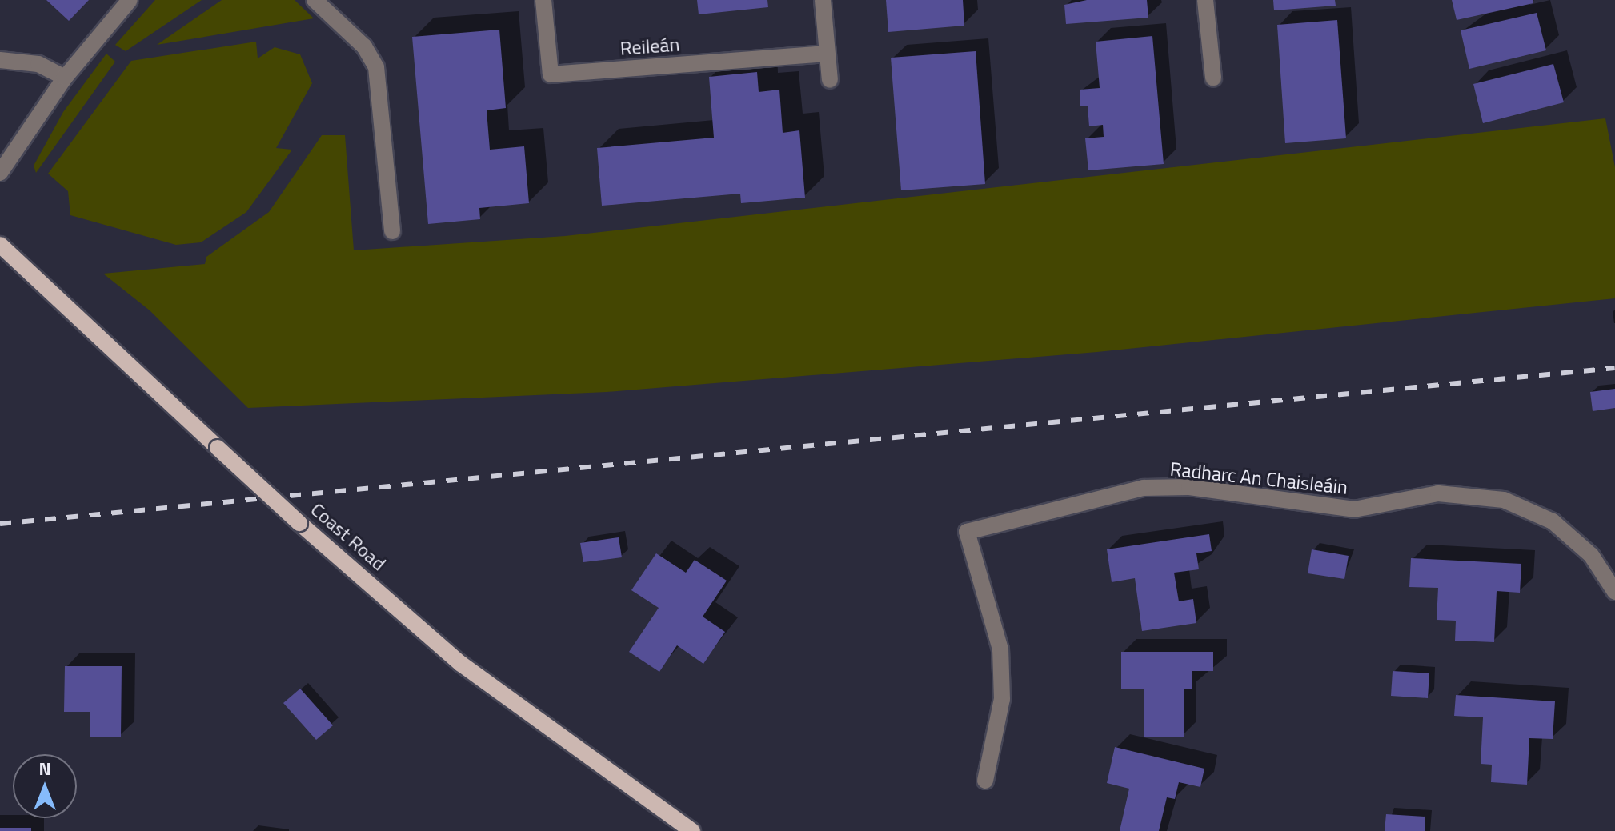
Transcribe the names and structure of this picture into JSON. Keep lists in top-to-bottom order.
{
  "streets": {
    "main road": ["Coast Road"],
    "street": ["Reileán", "Radharc An Chaisleáin"]
  },
  "north": "top"
}
